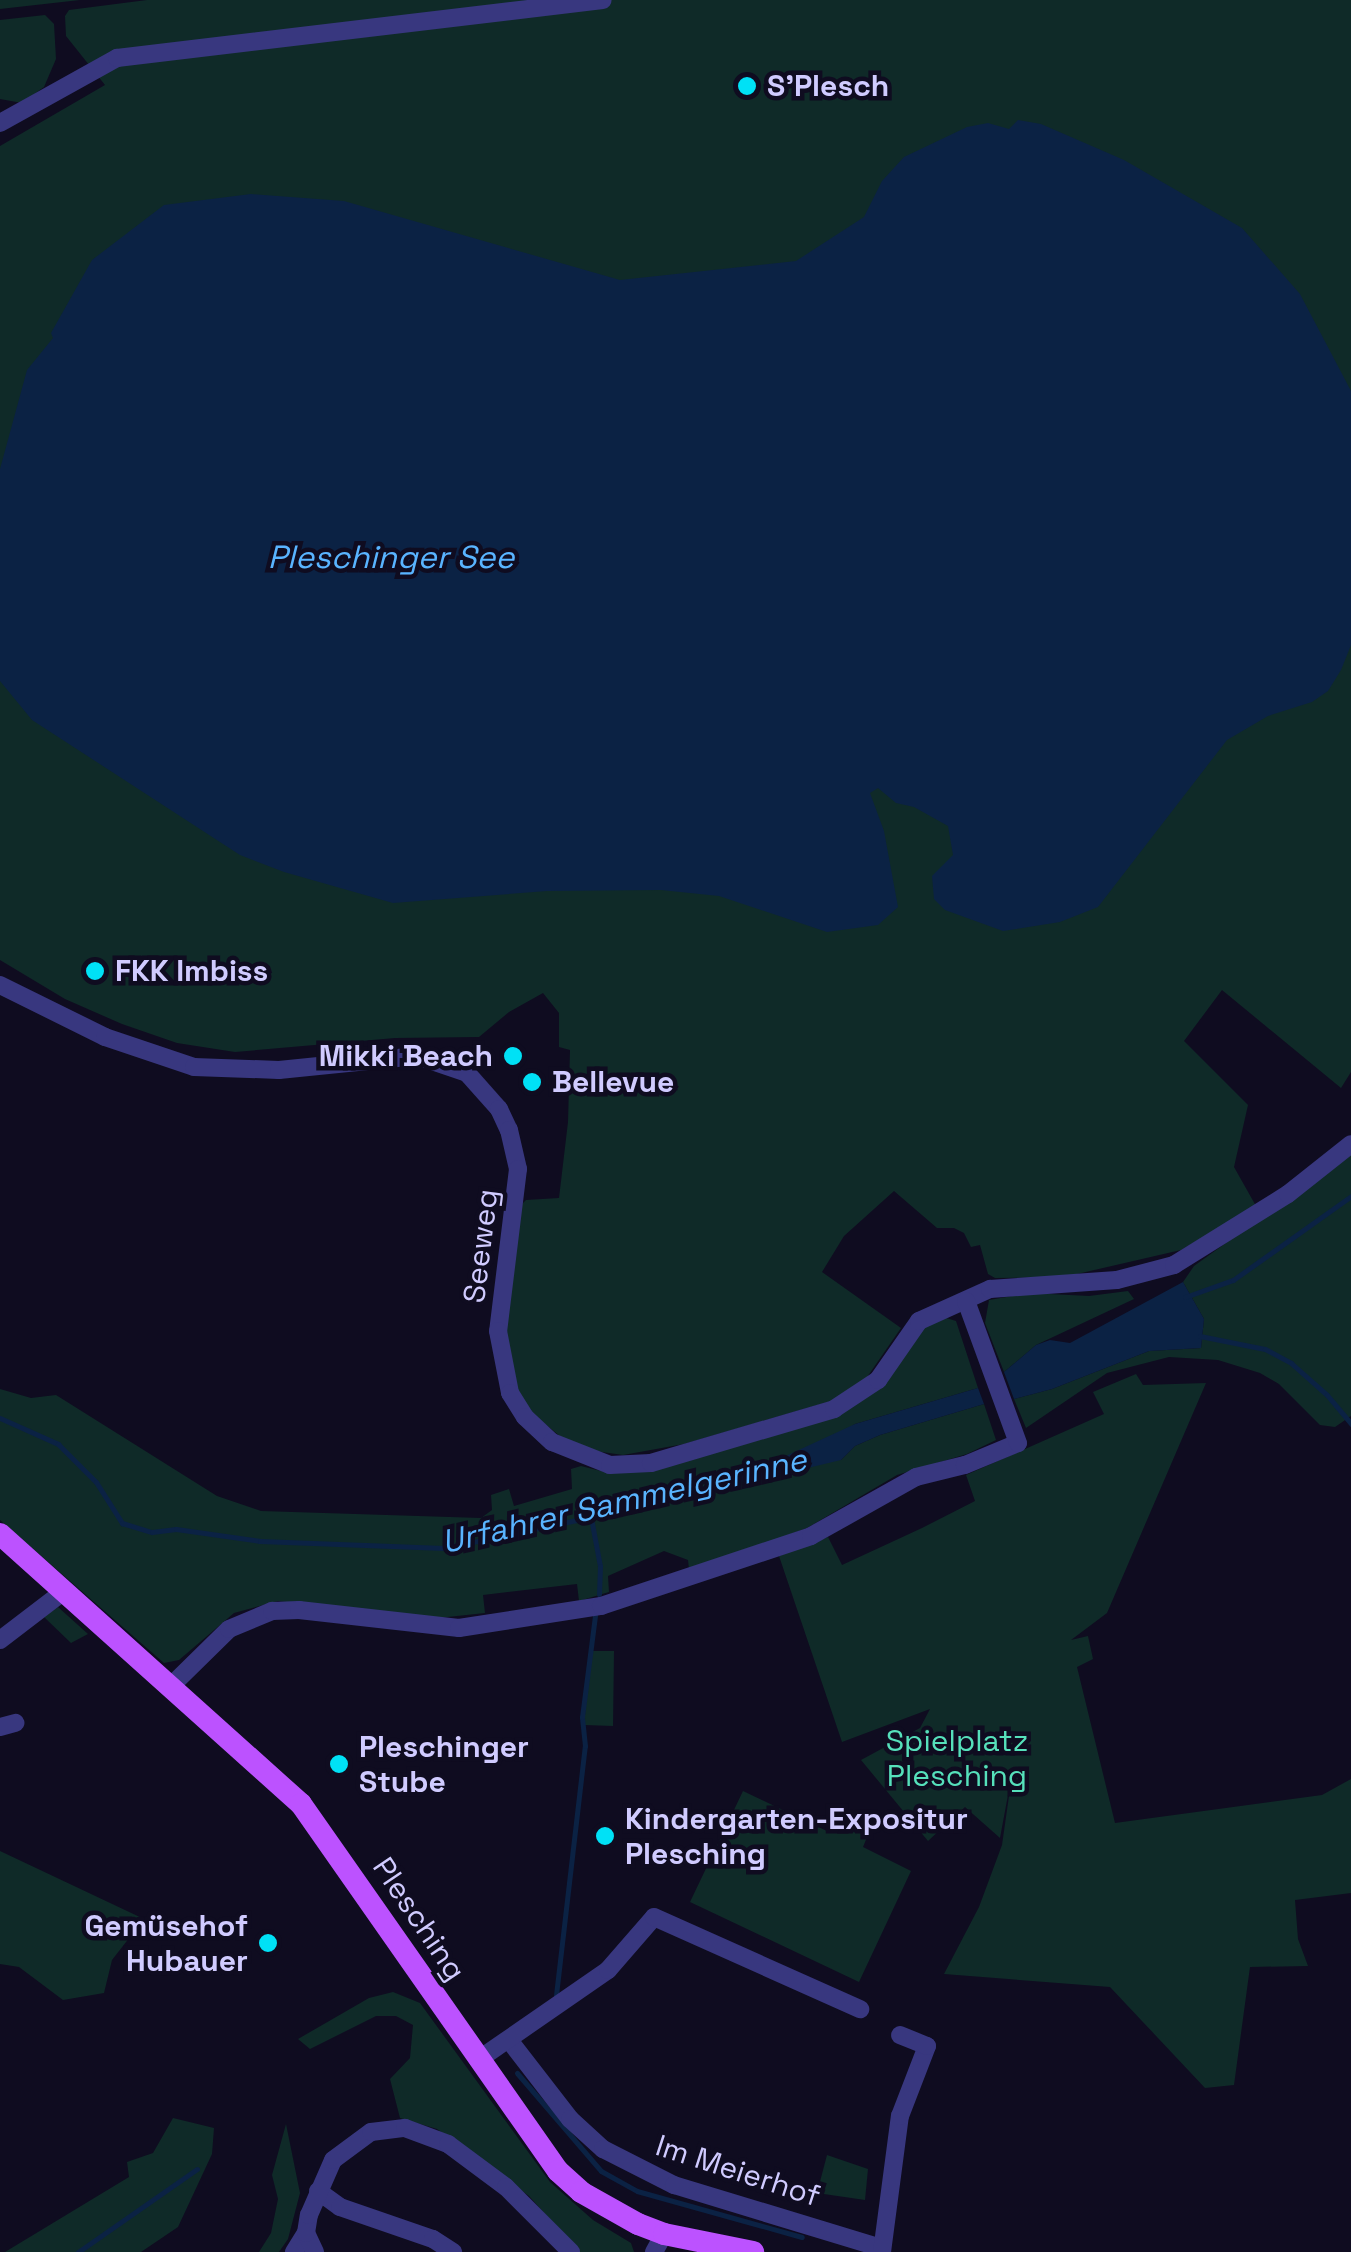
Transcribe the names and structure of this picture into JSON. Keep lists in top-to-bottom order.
{
  "streets": {
    "main road": ["Plesching"],
    "street": ["Seeweg", "Im Meierhof"]
  },
  "water": ["Pleschinger See", "Urfahrer Sammelgerinne"],
  "parks": ["Spielplatz Plesching"],
  "places": [
    "S'Plesch",
    "FKK Imbiss",
    "Mikki Beach",
    "Bellevue",
    "Pleschinger Stube",
    "Kindergarten-Expositur Plesching",
    "Gemüsehof Hubauer"
  ]
}
